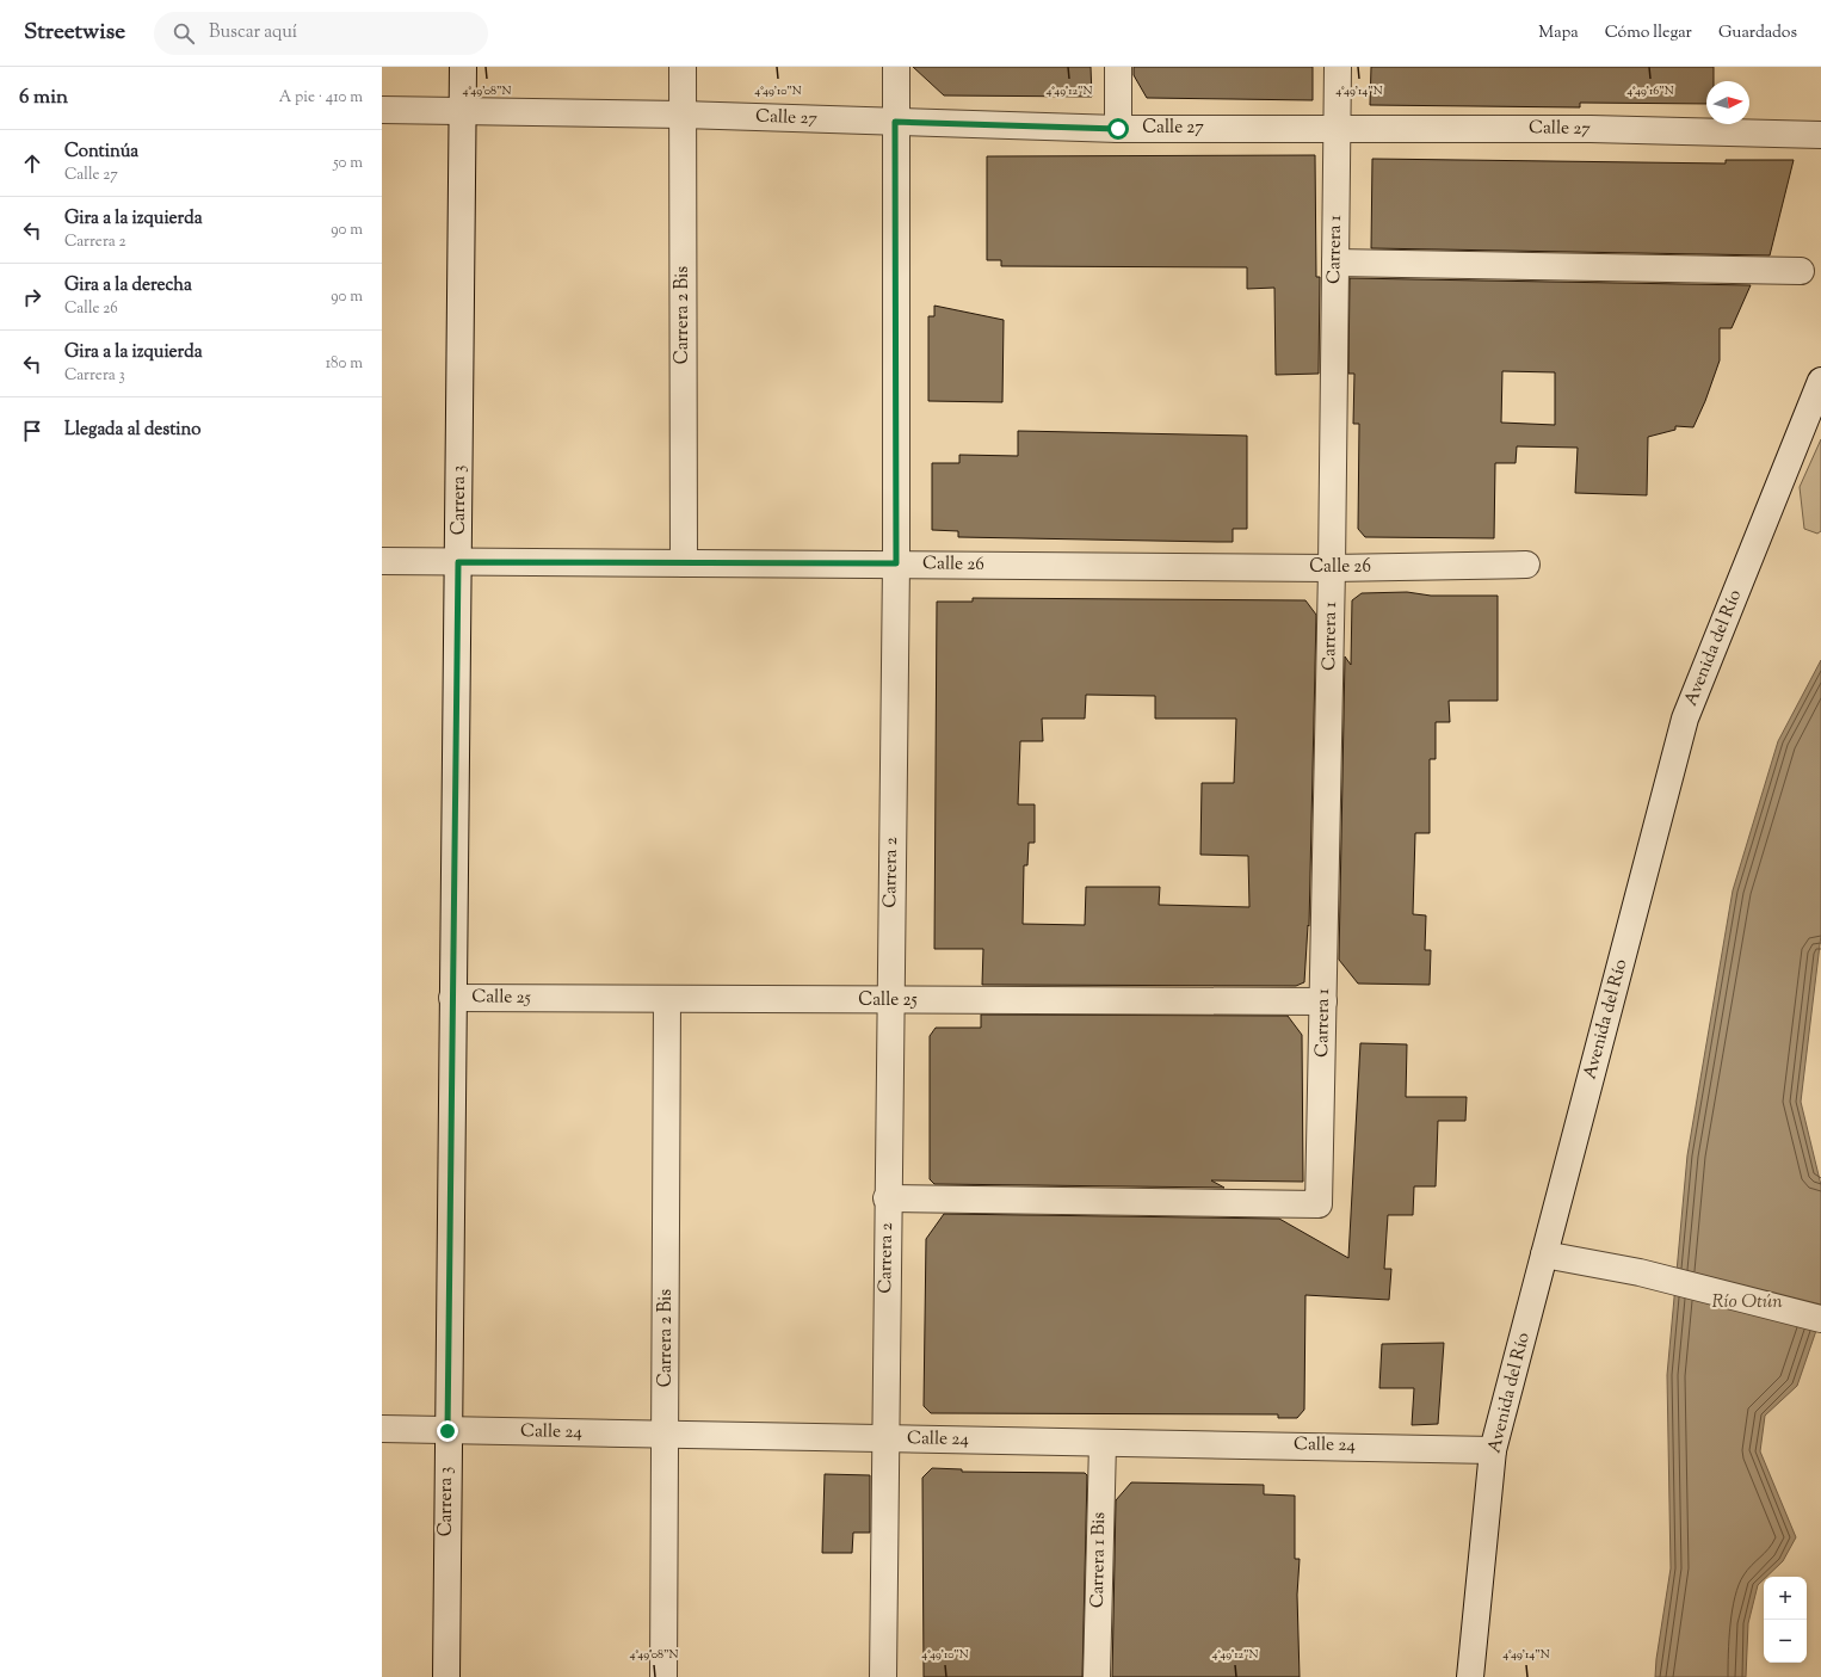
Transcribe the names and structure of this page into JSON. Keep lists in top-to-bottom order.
{
  "streets": {
    "street": [
      "Calle 27",
      "Carrera 1",
      "Carrera 2 Bis",
      "Carrera 3",
      "Calle 26",
      "Avenida del Río",
      "Carrera 2",
      "Calle 25",
      "Calle 24",
      "Carrera 1 Bis"
    ]
  },
  "crossings": [
    ["Calle 27", "Carrera 1"],
    ["Calle 27", "Carrera 2 Bis"],
    ["Calle 27", "Carrera 3"],
    ["Calle 27", "Carrera 2"],
    ["Carrera 1", "Calle 26"],
    ["Carrera 1", "Carrera 2"],
    ["Carrera 1", "Calle 25"],
    ["Carrera 2 Bis", "Calle 26"],
    ["Carrera 2 Bis", "Calle 25"],
    ["Carrera 2 Bis", "Calle 24"],
    ["Carrera 3", "Calle 26"],
    ["Carrera 3", "Calle 25"],
    ["Carrera 3", "Calle 24"],
    ["Calle 26", "Carrera 2"],
    ["Avenida del Río", "Calle 24"],
    ["Carrera 2", "Calle 25"],
    ["Carrera 2", "Calle 24"],
    ["Calle 24", "Carrera 1 Bis"]
  ],
  "water": ["Río Otún"],
  "north": "right",
  "page": {
    "header": "Streetwise",
    "search": "Buscar aquí",
    "nav": ["Mapa", "Cómo llegar", "Guardados"],
    "heading": ["6 min", "A pie · 410 m"],
    "list": [
      ["Continúa", "Calle 27", "50 m"],
      ["Gira a la izquierda", "Carrera 2", "90 m"],
      ["Gira a la derecha", "Calle 26", "90 m"],
      ["Gira a la izquierda", "Carrera 3", "180 m"],
      "Llegada al destino"
    ],
    "map_buttons": ["+", "−"]
  },
  "coordinates": [
    "4°49'08\"N",
    "4°49'10\"N",
    "4°49'12\"N",
    "4°49'14\"N",
    "4°49'16\"N"
  ]
}
